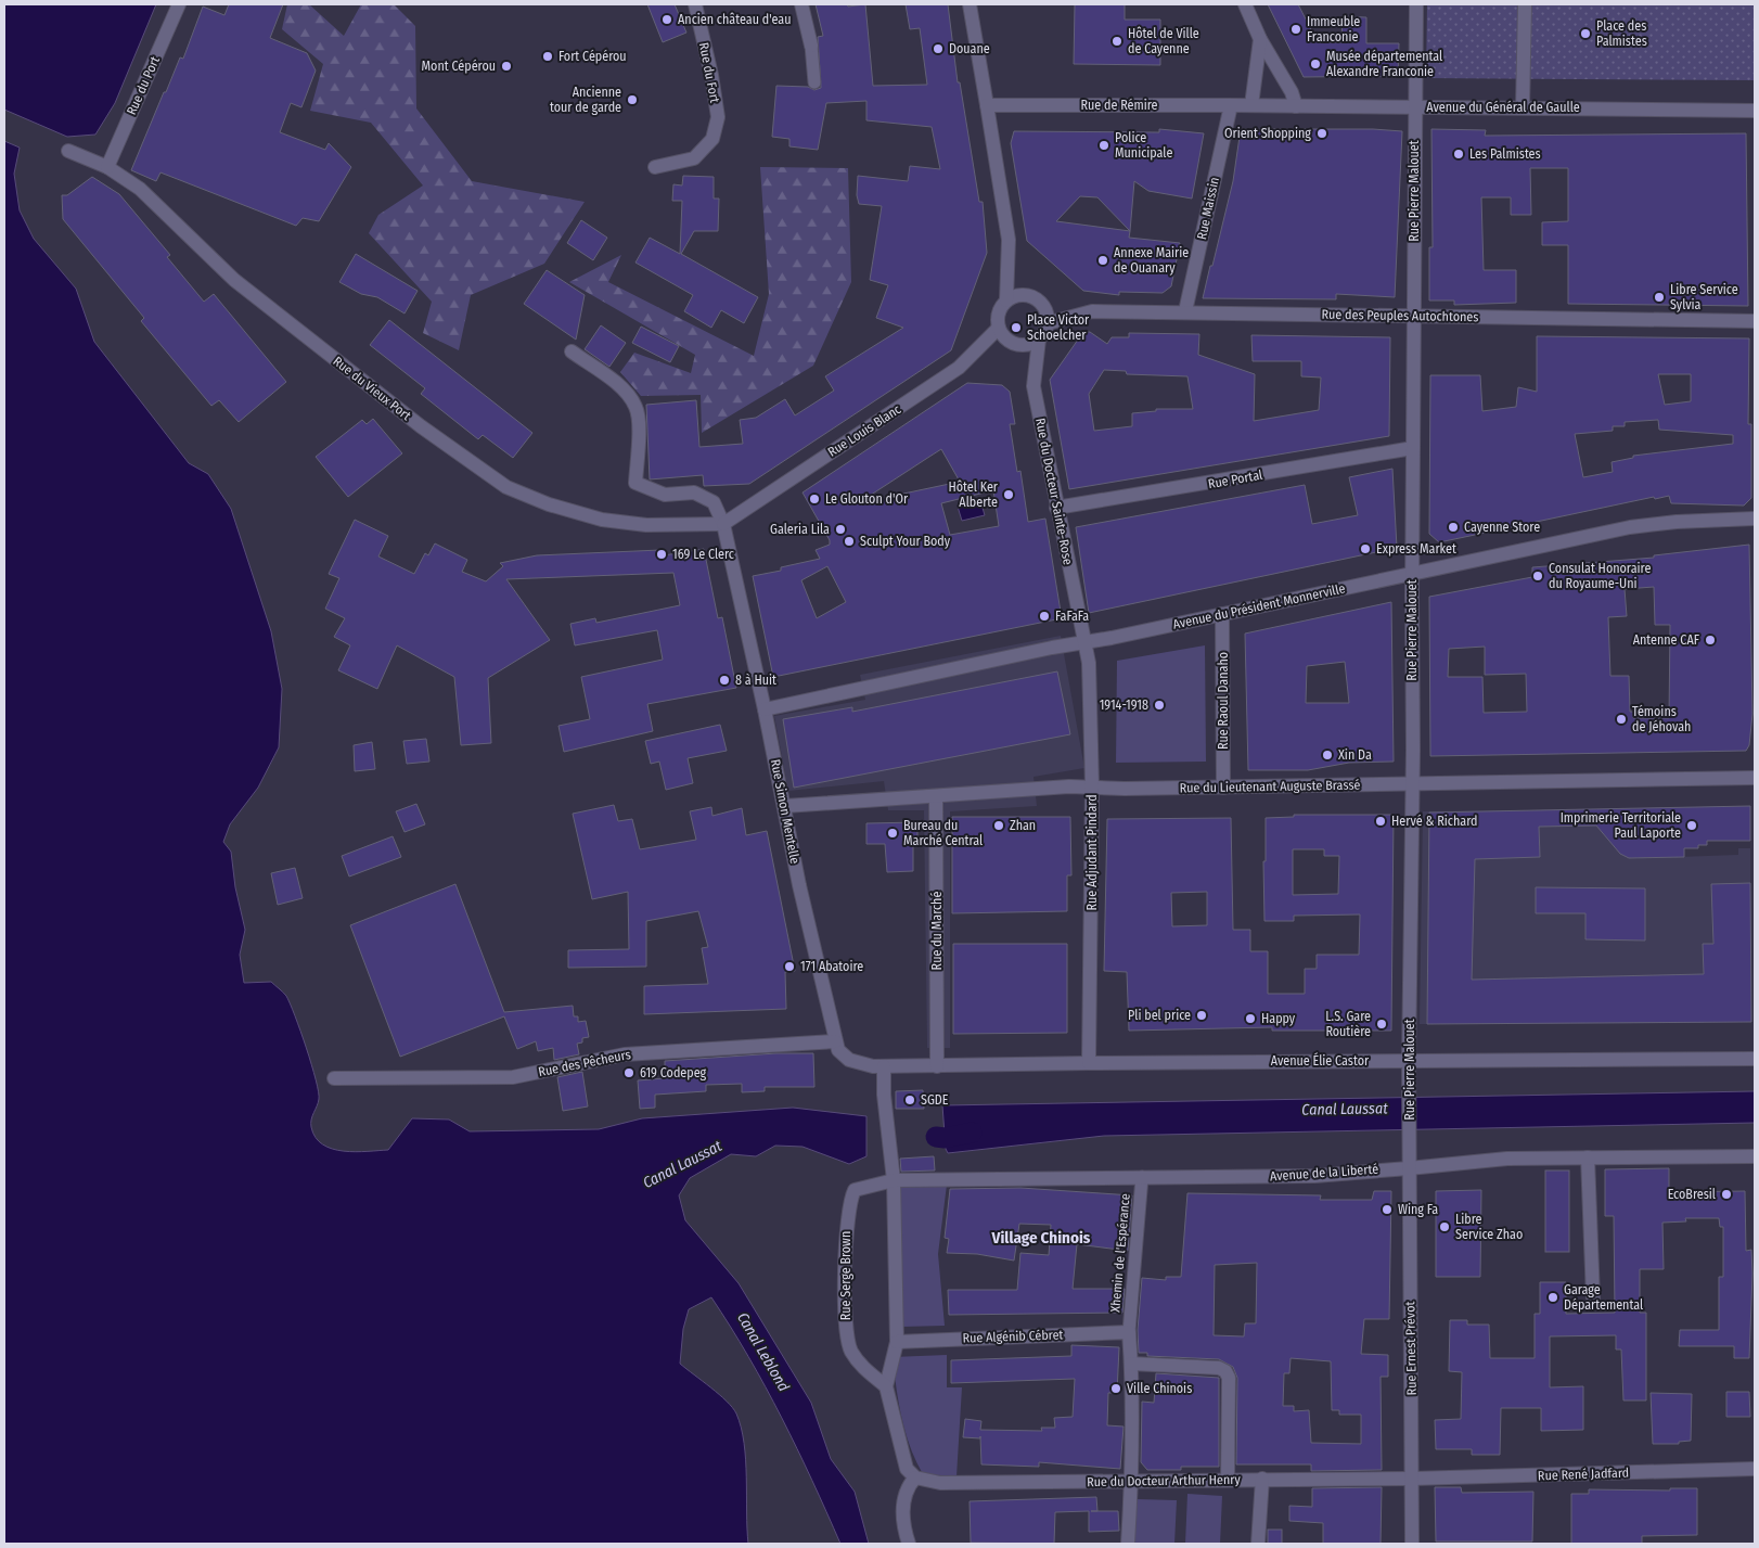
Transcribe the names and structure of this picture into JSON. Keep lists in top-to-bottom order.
{
  "streets": {
    "street": [
      "Rue du Fort",
      "Rue du Port",
      "Rue de Rémire",
      "Avenue du Général de Gaulle",
      "Rue Pierre Malouet",
      "Rue Maissin",
      "Rue des Peuples Autochtones",
      "Rue du Vieux Port",
      "Rue Louis Blanc",
      "Rue Portal",
      "Rue du Docteur Sainte-Rose",
      "Avenue du Président Monnerville",
      "Rue Raoul Danaho",
      "Rue du Lieutenant Auguste Brassé",
      "Rue Simon Mentelle",
      "Rue Adjudant Pindard",
      "Rue du Marché",
      "Avenue Élie Castor",
      "Rue des Pêcheurs",
      "Avenue de la Liberté",
      "Xhemin de l'Espérance",
      "Rue Serge Brown",
      "Rue Algénib Cébret",
      "Rue Ernest Prévot",
      "Rue René Jadfard",
      "Rue du Docteur Arthur Henry"
    ]
  },
  "crossings": [
    ["Rue du Port", "Rue du Vieux Port"],
    ["Rue de Rémire", "Avenue du Général de Gaulle"],
    ["Rue de Rémire", "Rue Maissin"],
    ["Avenue du Général de Gaulle", "Rue Pierre Malouet"],
    ["Rue Pierre Malouet", "Rue des Peuples Autochtones"],
    ["Rue Pierre Malouet", "Rue Portal"],
    ["Rue Pierre Malouet", "Avenue du Président Monnerville"],
    ["Rue Pierre Malouet", "Rue du Lieutenant Auguste Brassé"],
    ["Rue Pierre Malouet", "Avenue Élie Castor"],
    ["Rue Pierre Malouet", "Avenue de la Liberté"],
    ["Rue Pierre Malouet", "Rue Ernest Prévot"],
    ["Rue Maissin", "Rue des Peuples Autochtones"],
    ["Rue des Peuples Autochtones", "Rue Louis Blanc"],
    ["Rue des Peuples Autochtones", "Rue du Docteur Sainte-Rose"],
    ["Rue du Vieux Port", "Rue Louis Blanc"],
    ["Rue du Vieux Port", "Rue Simon Mentelle"],
    ["Rue Louis Blanc", "Rue du Docteur Sainte-Rose"],
    ["Rue Louis Blanc", "Rue Simon Mentelle"],
    ["Rue Portal", "Rue du Docteur Sainte-Rose"],
    ["Rue du Docteur Sainte-Rose", "Avenue du Président Monnerville"],
    ["Rue du Docteur Sainte-Rose", "Rue Adjudant Pindard"],
    ["Avenue du Président Monnerville", "Rue Raoul Danaho"],
    ["Avenue du Président Monnerville", "Rue Simon Mentelle"],
    ["Avenue du Président Monnerville", "Rue Adjudant Pindard"],
    ["Rue Raoul Danaho", "Rue du Lieutenant Auguste Brassé"],
    ["Rue du Lieutenant Auguste Brassé", "Rue Simon Mentelle"],
    ["Rue du Lieutenant Auguste Brassé", "Rue Adjudant Pindard"],
    ["Rue du Lieutenant Auguste Brassé", "Rue du Marché"],
    ["Rue Simon Mentelle", "Avenue Élie Castor"],
    ["Rue Simon Mentelle", "Rue des Pêcheurs"],
    ["Rue Adjudant Pindard", "Avenue Élie Castor"],
    ["Rue du Marché", "Avenue Élie Castor"],
    ["Avenue de la Liberté", "Xhemin de l'Espérance"],
    ["Avenue de la Liberté", "Rue Serge Brown"],
    ["Avenue de la Liberté", "Rue Ernest Prévot"],
    ["Xhemin de l'Espérance", "Rue Algénib Cébret"],
    ["Rue Ernest Prévot", "Rue René Jadfard"],
    ["Rue Ernest Prévot", "Rue du Docteur Arthur Henry"],
    ["Rue René Jadfard", "Rue du Docteur Arthur Henry"]
  ],
  "districts": ["Village Chinois"],
  "water": ["Canal Laussat", "Canal Leblond"],
  "places": [
    "Ancien château d'eau",
    "Immeuble Franconie",
    "Place des Palmistes",
    "Hôtel de Ville de Cayenne",
    "Douane",
    "Fort Cépérou",
    "Musée départemental Alexandre Franconie",
    "Mont Cépérou",
    "Ancienne tour de garde",
    "Orient Shopping",
    "Police Municipale",
    "Les Palmistes",
    "Annexe Mairie de Ouanary",
    "Libre Service Sylvia",
    "Place Victor Schoelcher",
    "Hôtel Ker Alberte",
    "Le Glouton d'Or",
    "Cayenne Store",
    "Galeria Lila",
    "Sculpt Your Body",
    "Express Market",
    "169 Le Clerc",
    "Consulat Honoraire du Royaume-Uni",
    "FaFaFa",
    "Antenne CAF",
    "8 à Huit",
    "1914-1918",
    "Témoins de Jéhovah",
    "Xin Da",
    "Hervé & Richard",
    "Zhan",
    "Imprimerie Territoriale Paul Laporte",
    "Bureau du Marché Central",
    "171 Abatoire",
    "Pli bel price",
    "Happy",
    "L.S. Gare Routière",
    "619 Codepeg",
    "SGDE",
    "EcoBresil",
    "Wing Fa",
    "Libre Service Zhao",
    "Garage Départemental",
    "Ville Chinois"
  ]
}
